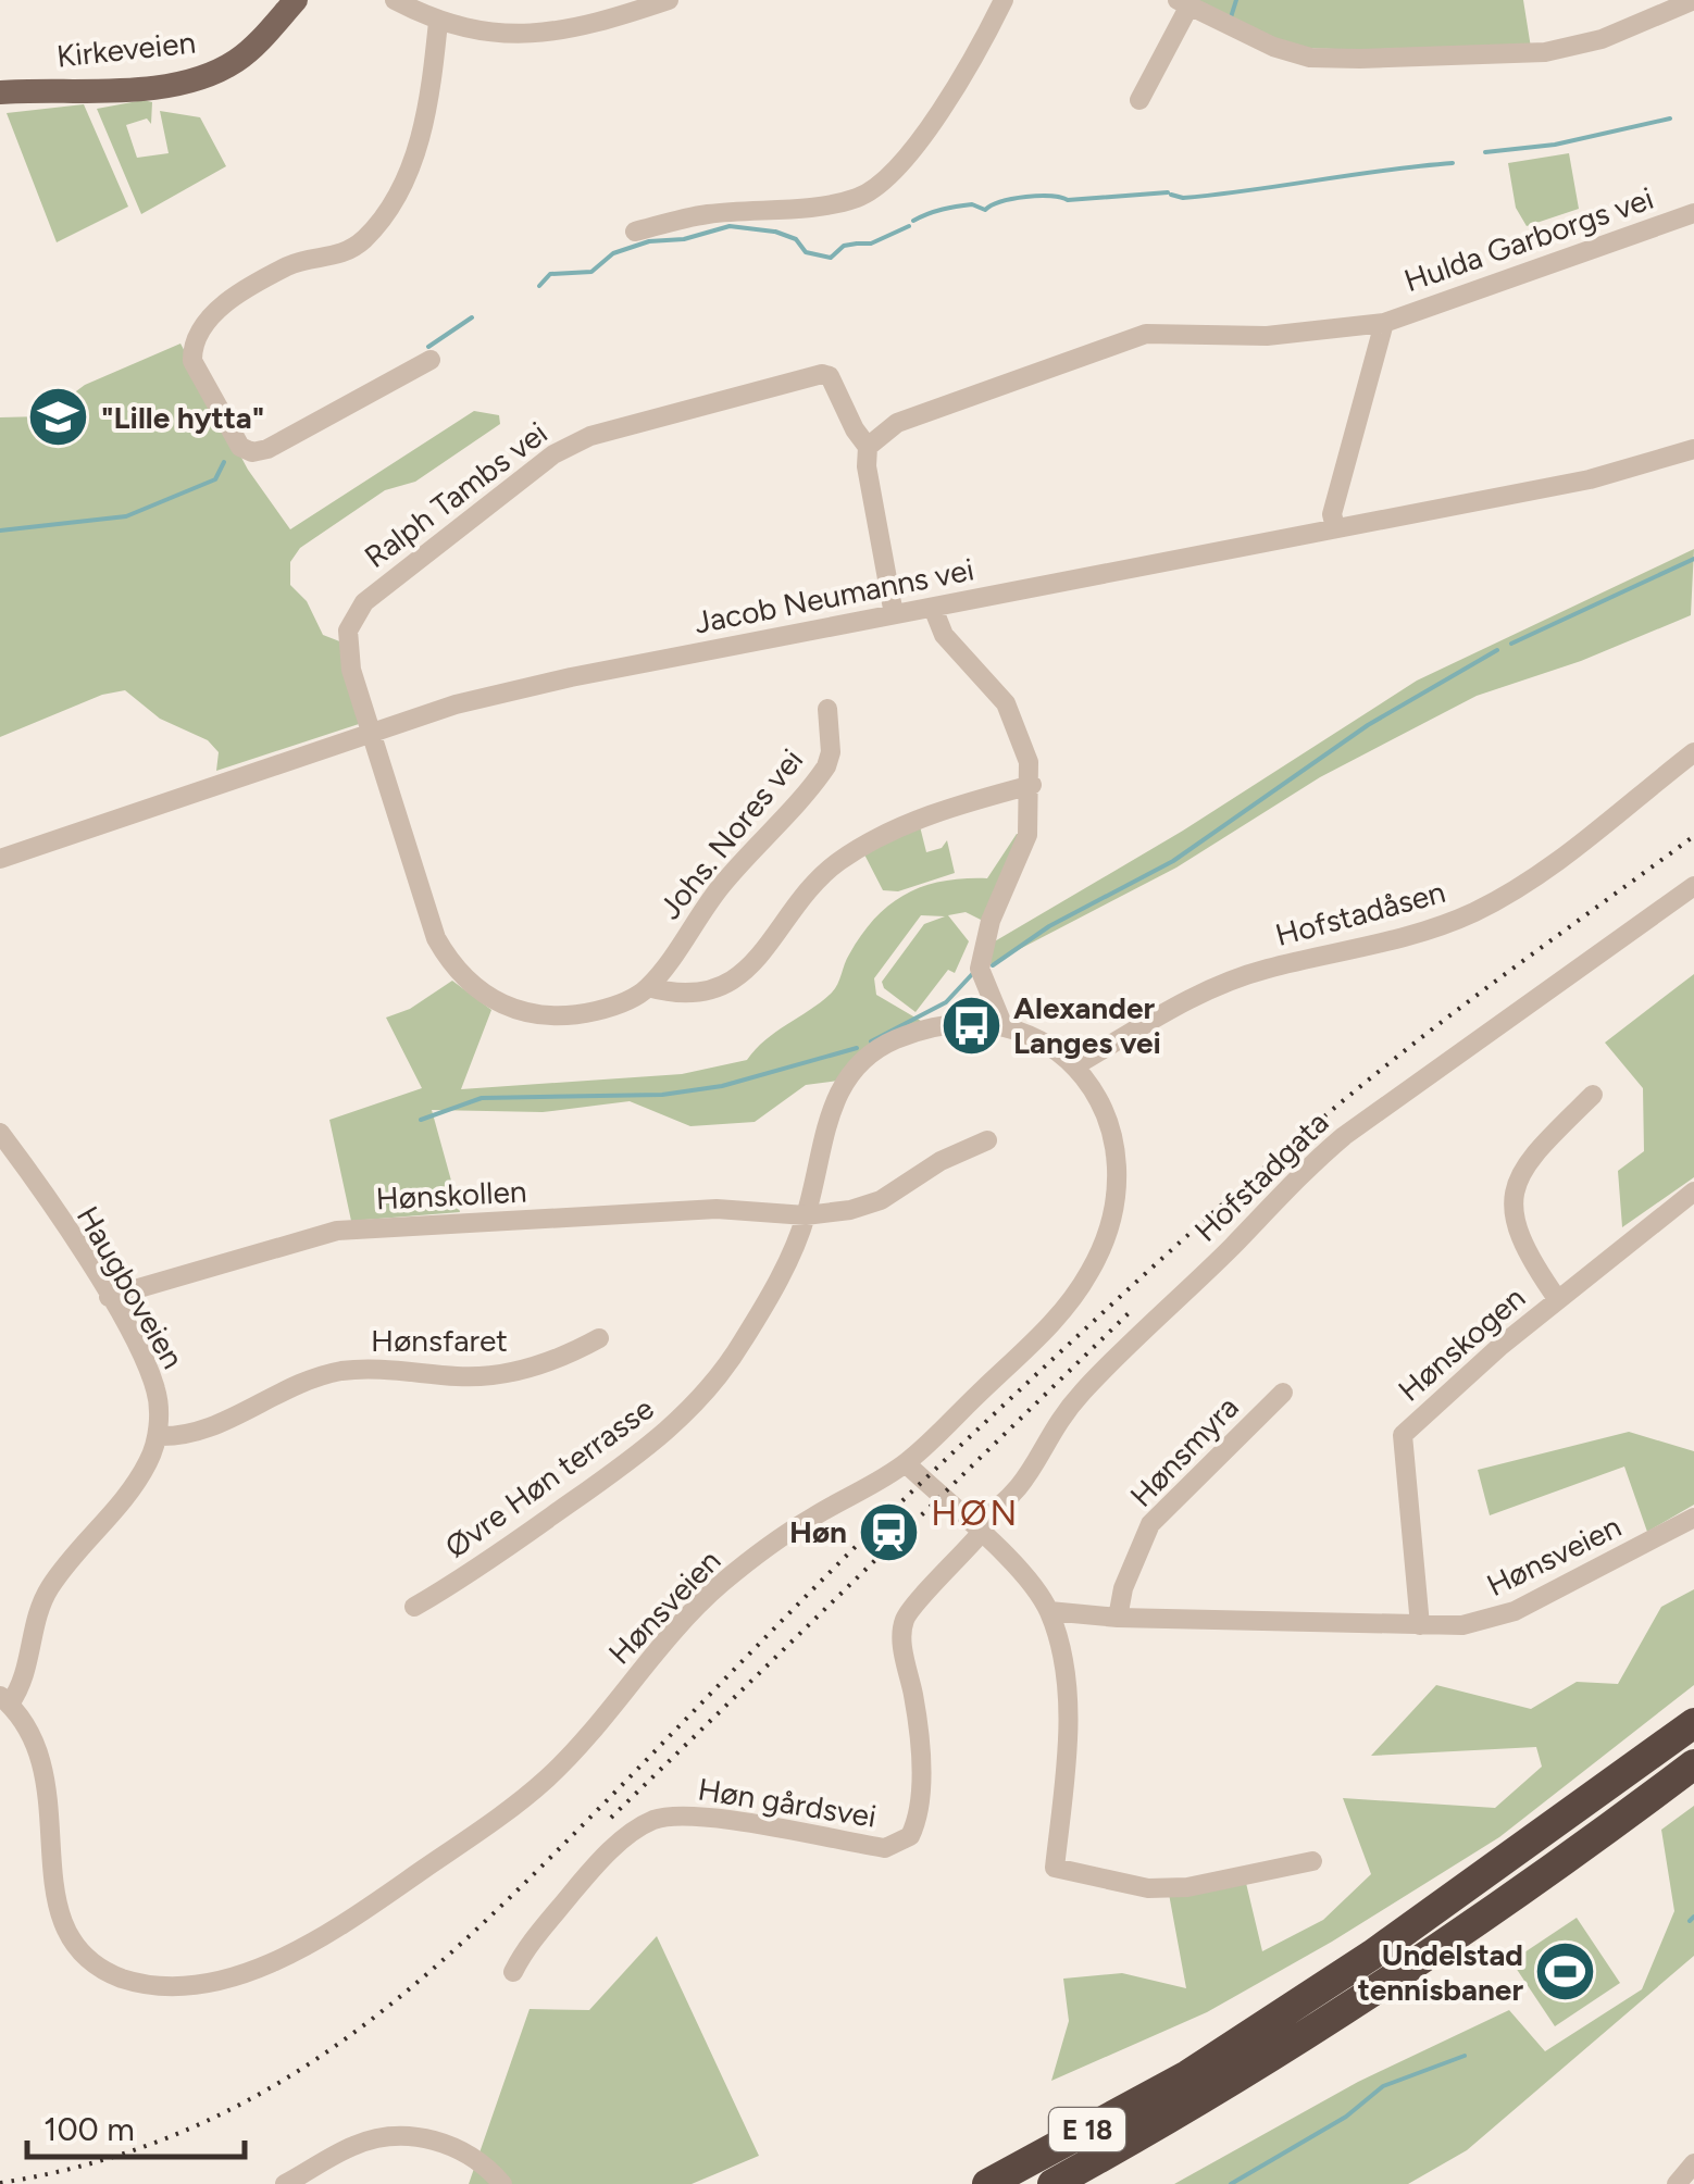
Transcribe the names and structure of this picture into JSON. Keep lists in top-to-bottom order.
{
  "streets": {
    "highway": ["E 18"],
    "main road": ["Kirkeveien"],
    "street": [
      "Hulda Garborgs vei",
      "Ralph Tambs vei",
      "Jacob Neumanns vei",
      "Johs. Nores vei",
      "Hofstadåsen",
      "Hofstadgata",
      "Hønskollen",
      "Haugboveien",
      "Hønsfaret",
      "Hønskogen",
      "Hønsmyra",
      "Øvre Høn terrasse",
      "Hønsveien",
      "Høn gårdsvei"
    ]
  },
  "crossings": [
    ["Hulda Garborgs vei", "Ralph Tambs vei"],
    ["Hulda Garborgs vei", "Jacob Neumanns vei"],
    ["Ralph Tambs vei", "Jacob Neumanns vei"],
    ["Ralph Tambs vei", "Johs. Nores vei"],
    ["Jacob Neumanns vei", "Johs. Nores vei"],
    ["Hofstadåsen", "Øvre Høn terrasse"],
    ["Hofstadgata", "Høn gårdsvei"],
    ["Hønskollen", "Haugboveien"],
    ["Hønskollen", "Øvre Høn terrasse"],
    ["Haugboveien", "Hønsfaret"],
    ["Haugboveien", "Hønsveien"],
    ["Hønskogen", "Hønsveien"],
    ["Hønsmyra", "Hønsveien"]
  ],
  "districts": ["HØN"],
  "places": {
    "school or university": ["\"Lille hytta\""],
    "bus stop": ["Alexander Langes vei"],
    "station": ["Høn"],
    "sports": ["Undelstad tennisbaner"]
  },
  "scale_bar": "100 m"
}
